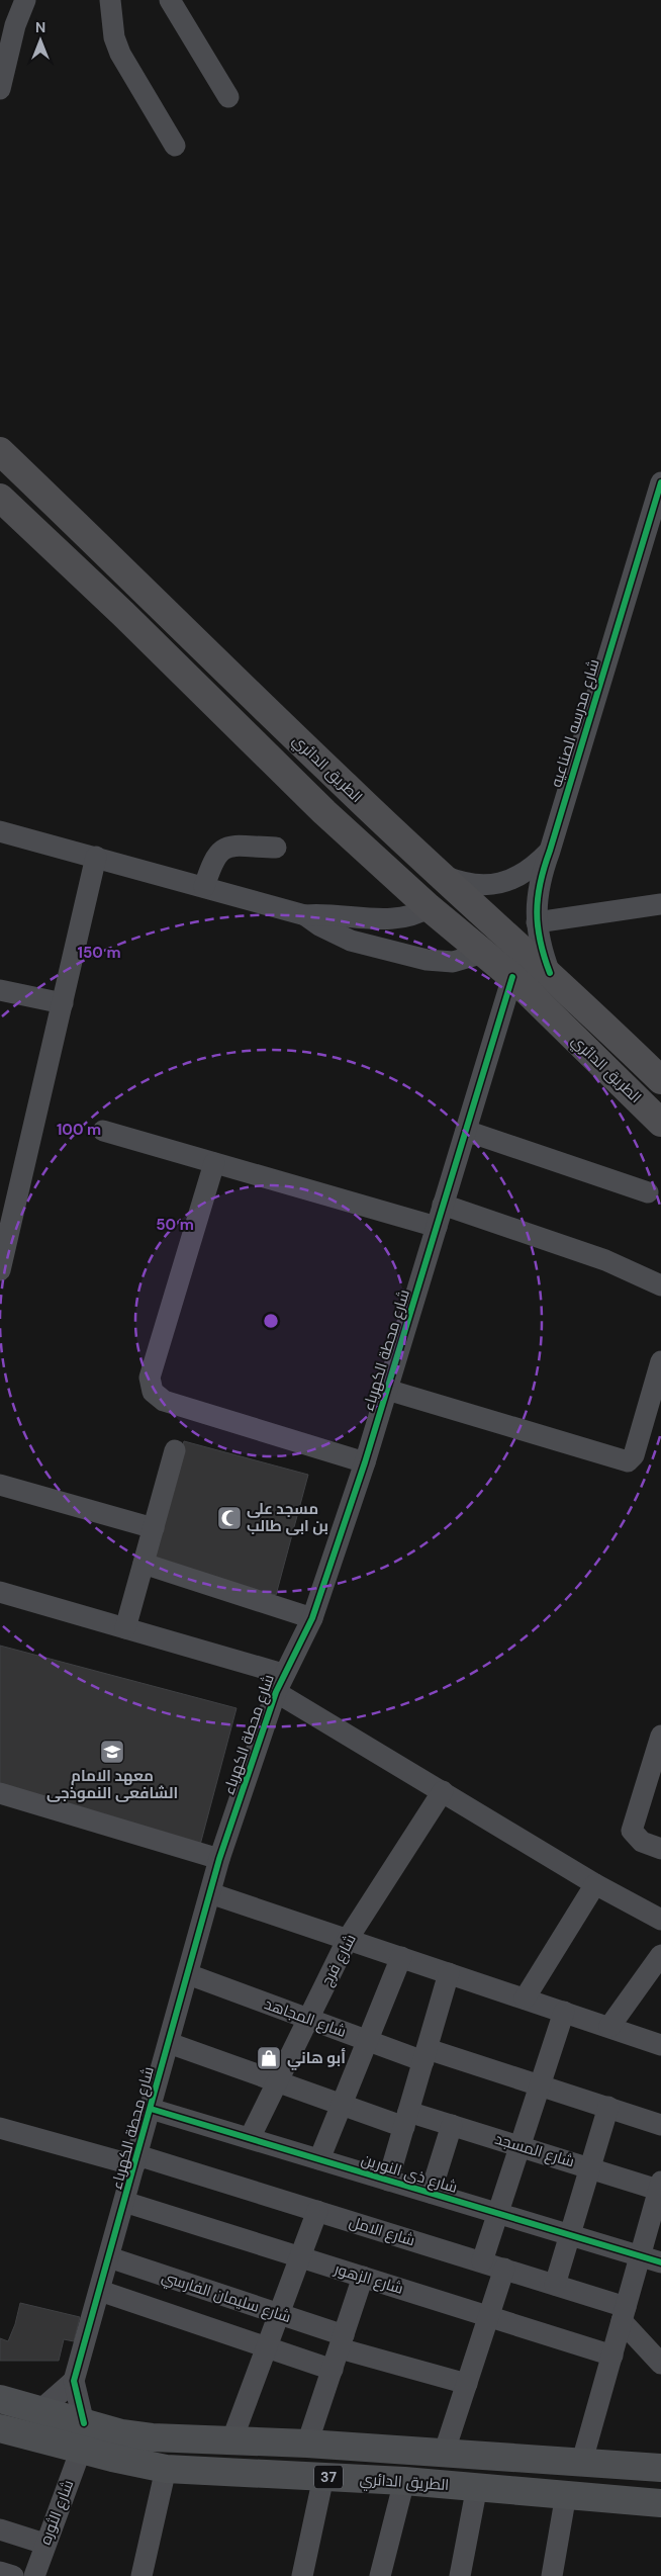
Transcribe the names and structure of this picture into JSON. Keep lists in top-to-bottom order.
{
  "streets": {
    "highway": ["الطريق الدائري"],
    "main road": ["37"],
    "street": [
      "شارع مدرسه الصناعيه",
      "شارع محطة الكهرباء",
      "شارع فرج",
      "شارع المجاهد",
      "شارع المسجد",
      "شارع ذى النورين",
      "شارع الامل",
      "شارع الزهور",
      "شارع سليمان الفارسي",
      "شارع الثوره"
    ]
  },
  "crossings": [
    ["شارع مدرسه الصناعيه", "الطريق الدائري"],
    ["الطريق الدائري", "شارع محطة الكهرباء"],
    ["الطريق الدائري", "شارع الثوره"],
    ["شارع محطة الكهرباء", "شارع المجاهد"],
    ["شارع محطة الكهرباء", "شارع المسجد"],
    ["شارع محطة الكهرباء", "شارع ذى النورين"],
    ["شارع محطة الكهرباء", "شارع الامل"],
    ["شارع محطة الكهرباء", "شارع الزهور"],
    ["شارع محطة الكهرباء", "شارع سليمان الفارسي"],
    ["شارع محطة الكهرباء", "شارع الثوره"],
    ["شارع فرج", "شارع المجاهد"],
    ["شارع فرج", "شارع المسجد"],
    ["شارع فرج", "شارع ذى النورين"]
  ],
  "places": {
    "mosque": ["مسجد على بن ابى طالب"],
    "school or university": ["معهد الامام الشافعى النموذجى"],
    "shop": ["أبو هاني"]
  },
  "north": "top",
  "rings": ["150 m", "100 m", "50 m"]
}
